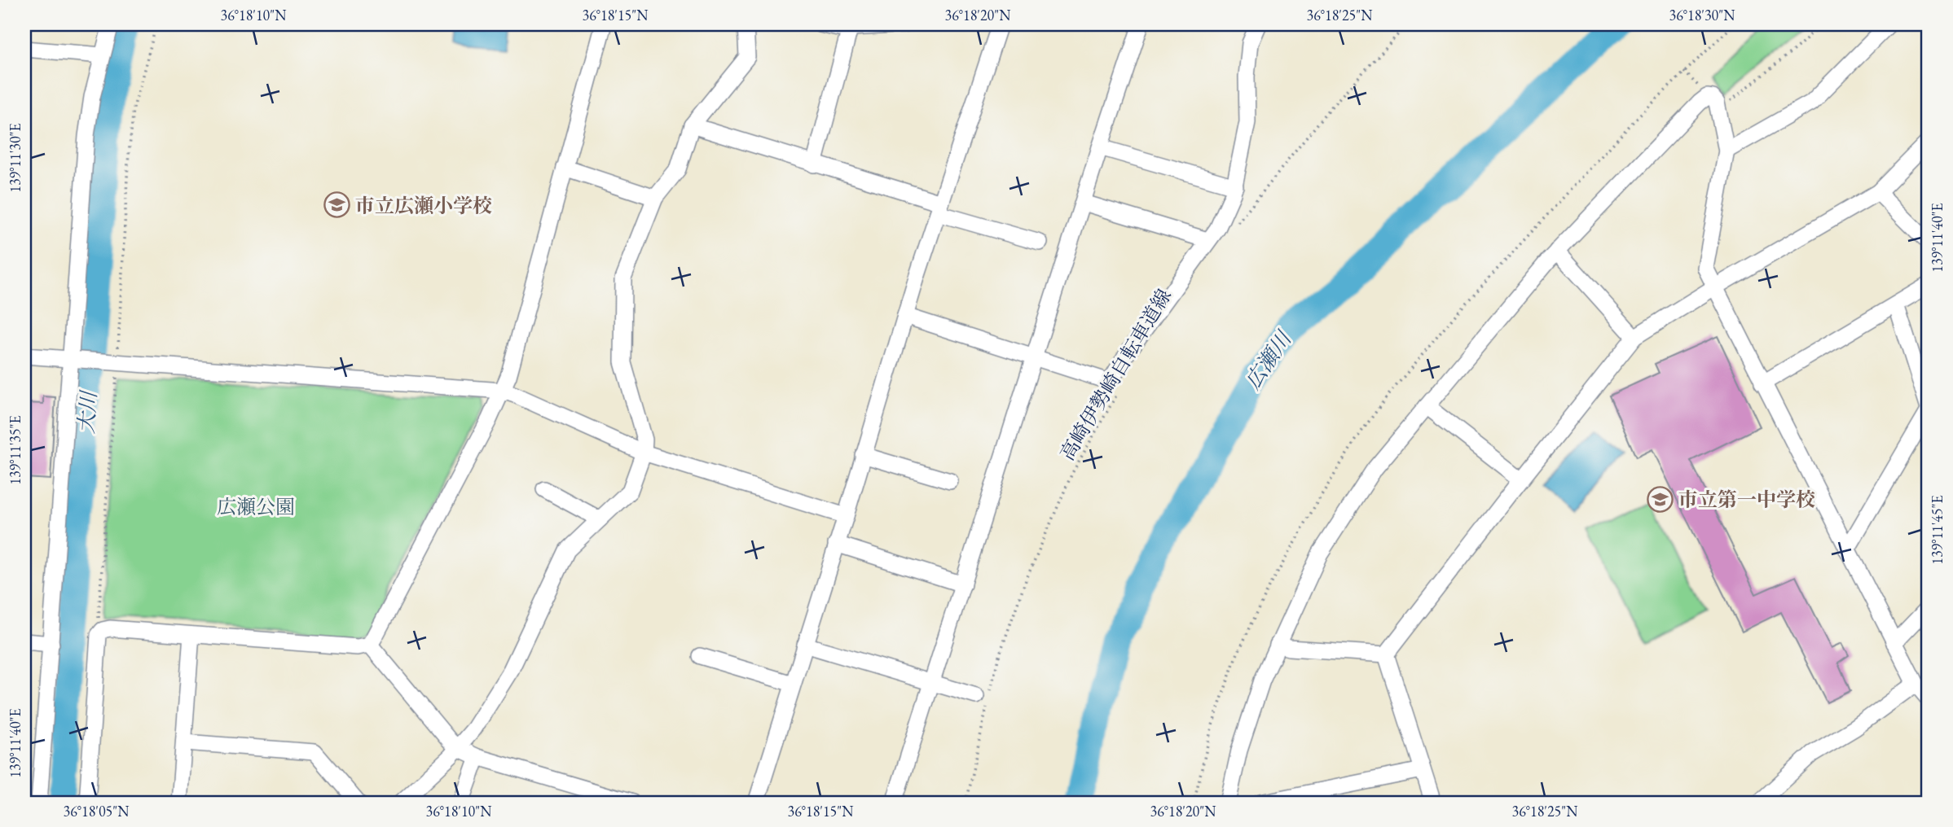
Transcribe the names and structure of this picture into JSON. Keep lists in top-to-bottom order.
{
  "streets": {
    "path": ["高崎伊勢崎自転車道線"]
  },
  "water": ["広瀬川", "大川"],
  "parks": ["広瀬公園"],
  "places": {
    "school or university": ["市立広瀬小学校", "市立第一中学校"]
  },
  "coordinates": [
    "36°18'10\"N",
    "36°18'15\"N",
    "36°18'20\"N",
    "36°18'25\"N",
    "36°18'30\"N",
    "139°11'30\"E",
    "139°11'40\"E",
    "139°11'35\"E",
    "139°11'45\"E",
    "36°18'05\"N"
  ]
}
